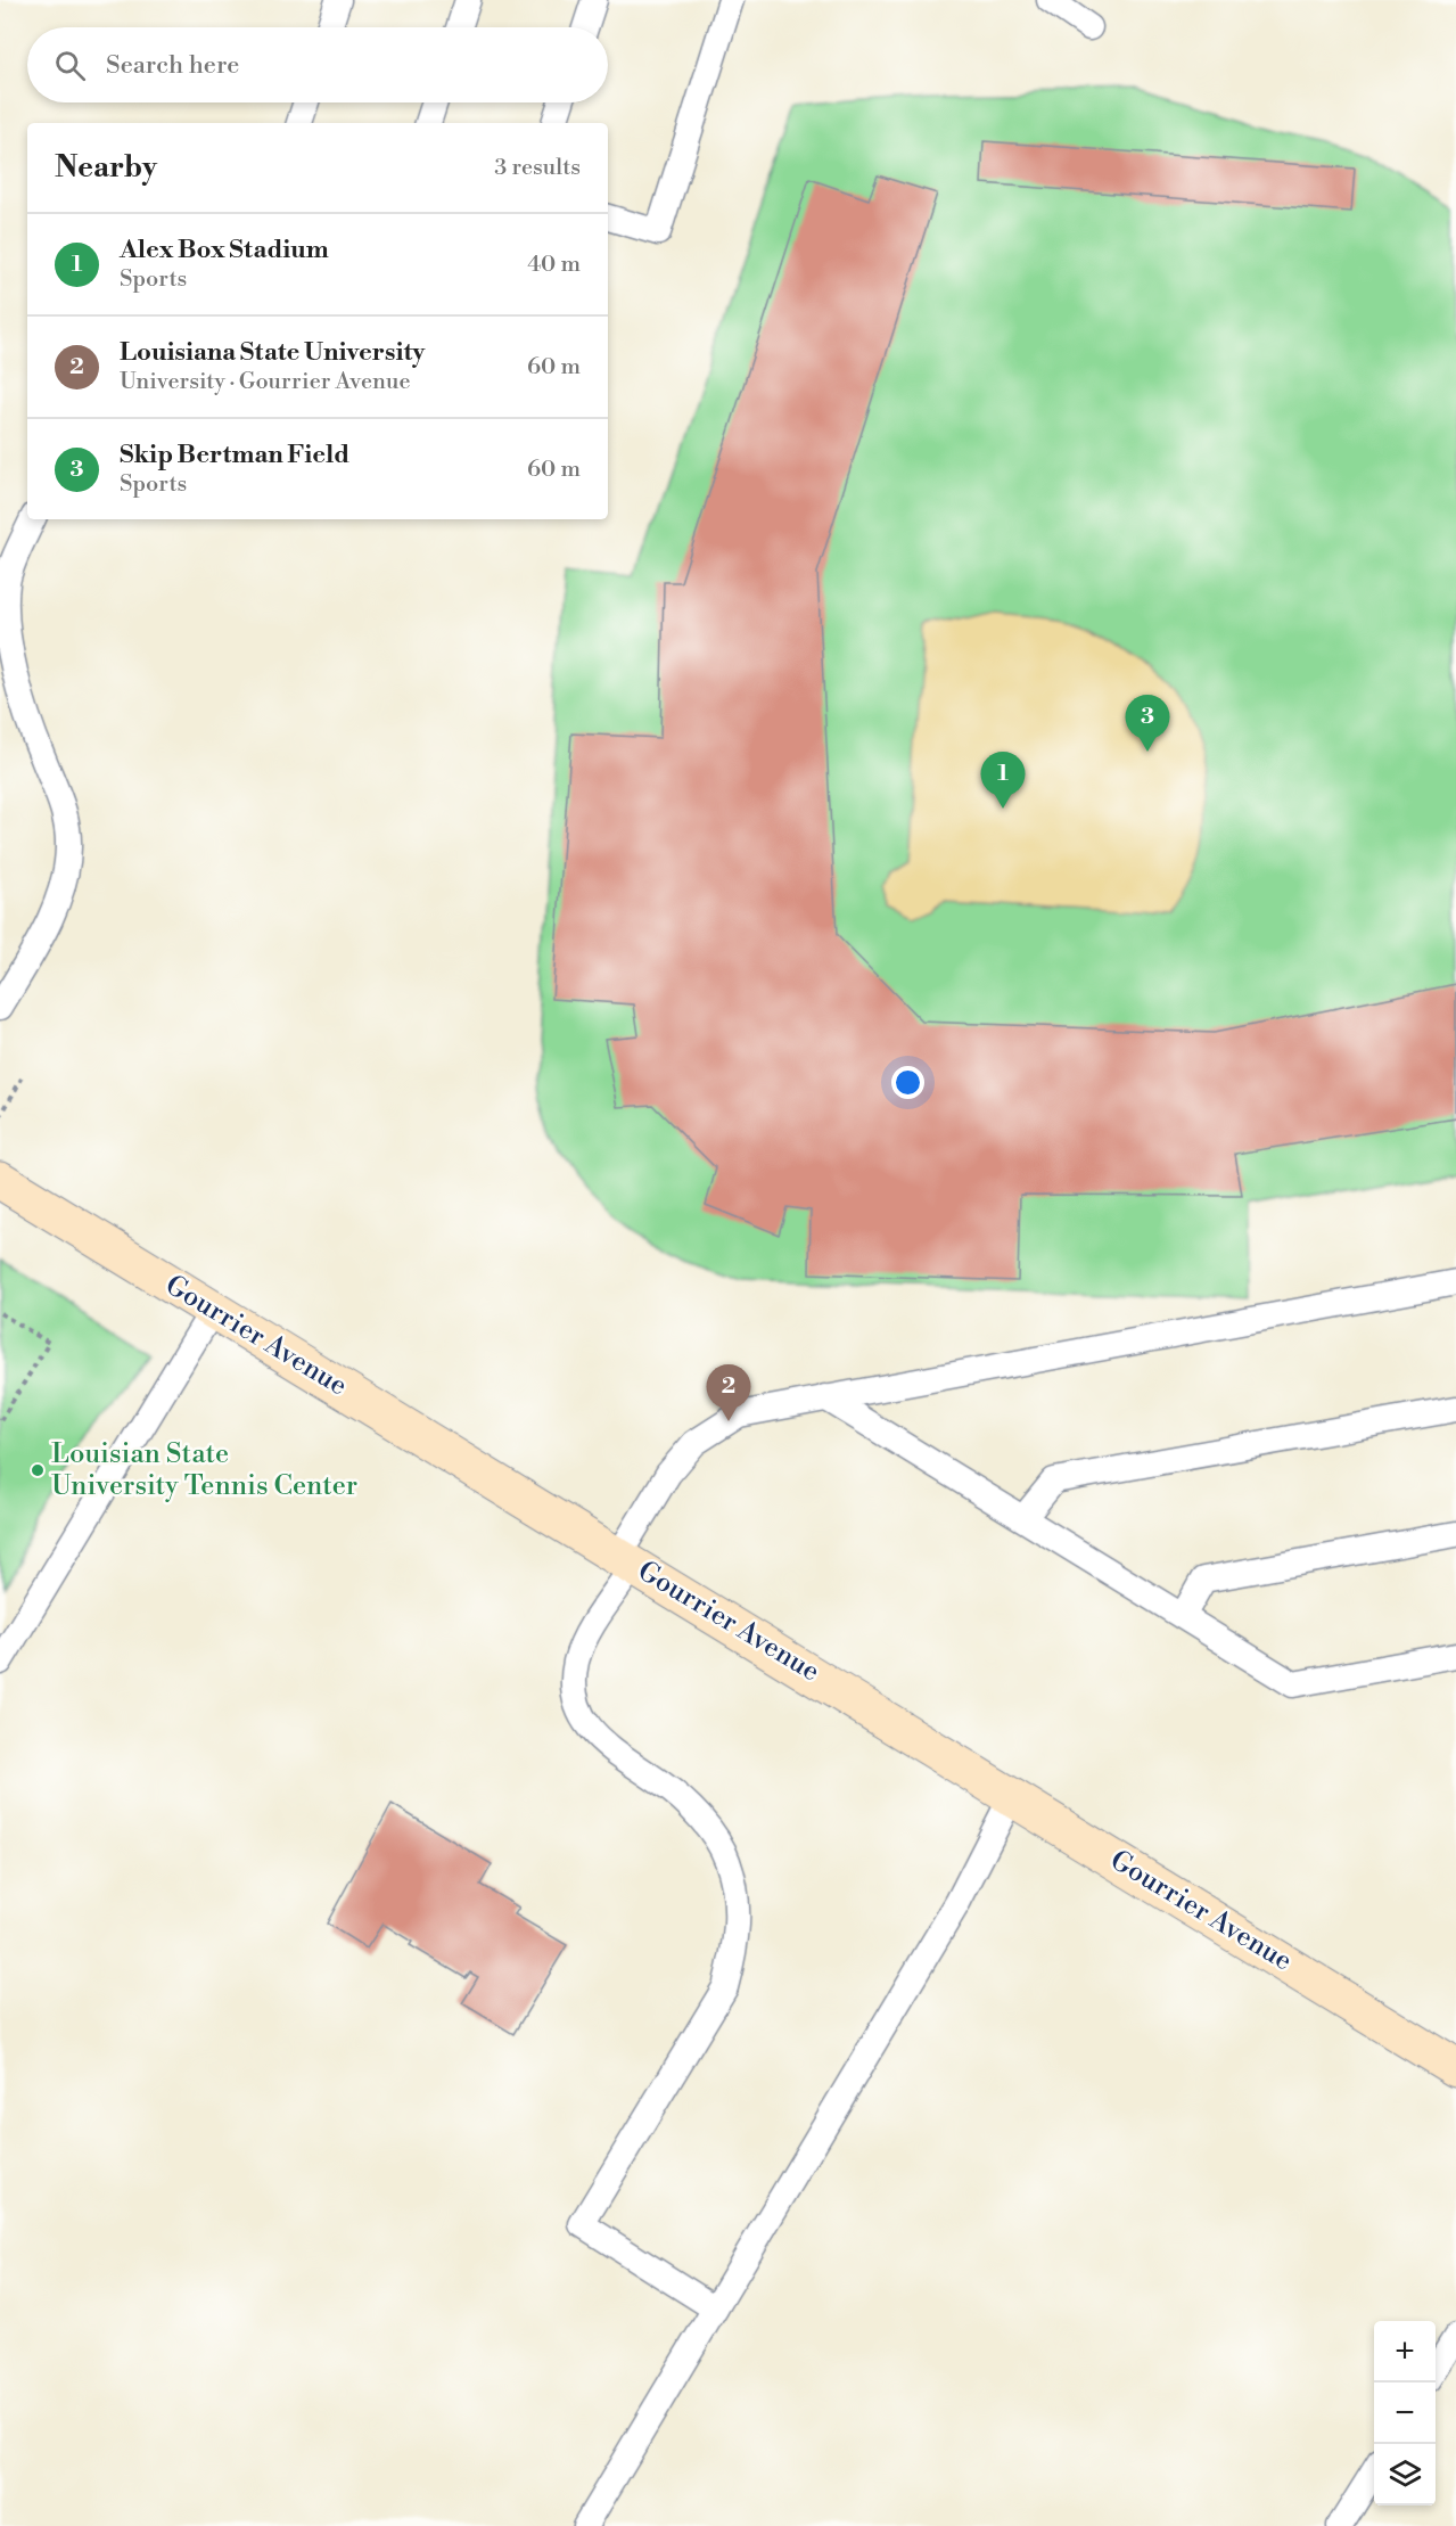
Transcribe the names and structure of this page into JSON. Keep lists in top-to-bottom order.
{
  "streets": {
    "main road": ["Gourrier Avenue"]
  },
  "places": ["Louisian State University Tennis Center"],
  "page": {
    "search": "Search here",
    "heading": ["Nearby", "3 results"],
    "list": [
      {
        "mark": "1",
        "name": "Alex Box Stadium",
        "note": "Sports",
        "value": "40 m"
      },
      {
        "mark": "2",
        "name": "Louisiana State University",
        "note": "University · Gourrier Avenue",
        "value": "60 m"
      },
      {
        "mark": "3",
        "name": "Skip Bertman Field",
        "note": "Sports",
        "value": "60 m"
      }
    ],
    "pins": ["3", "1", "2"],
    "map_buttons": ["+", "−"]
  }
}
